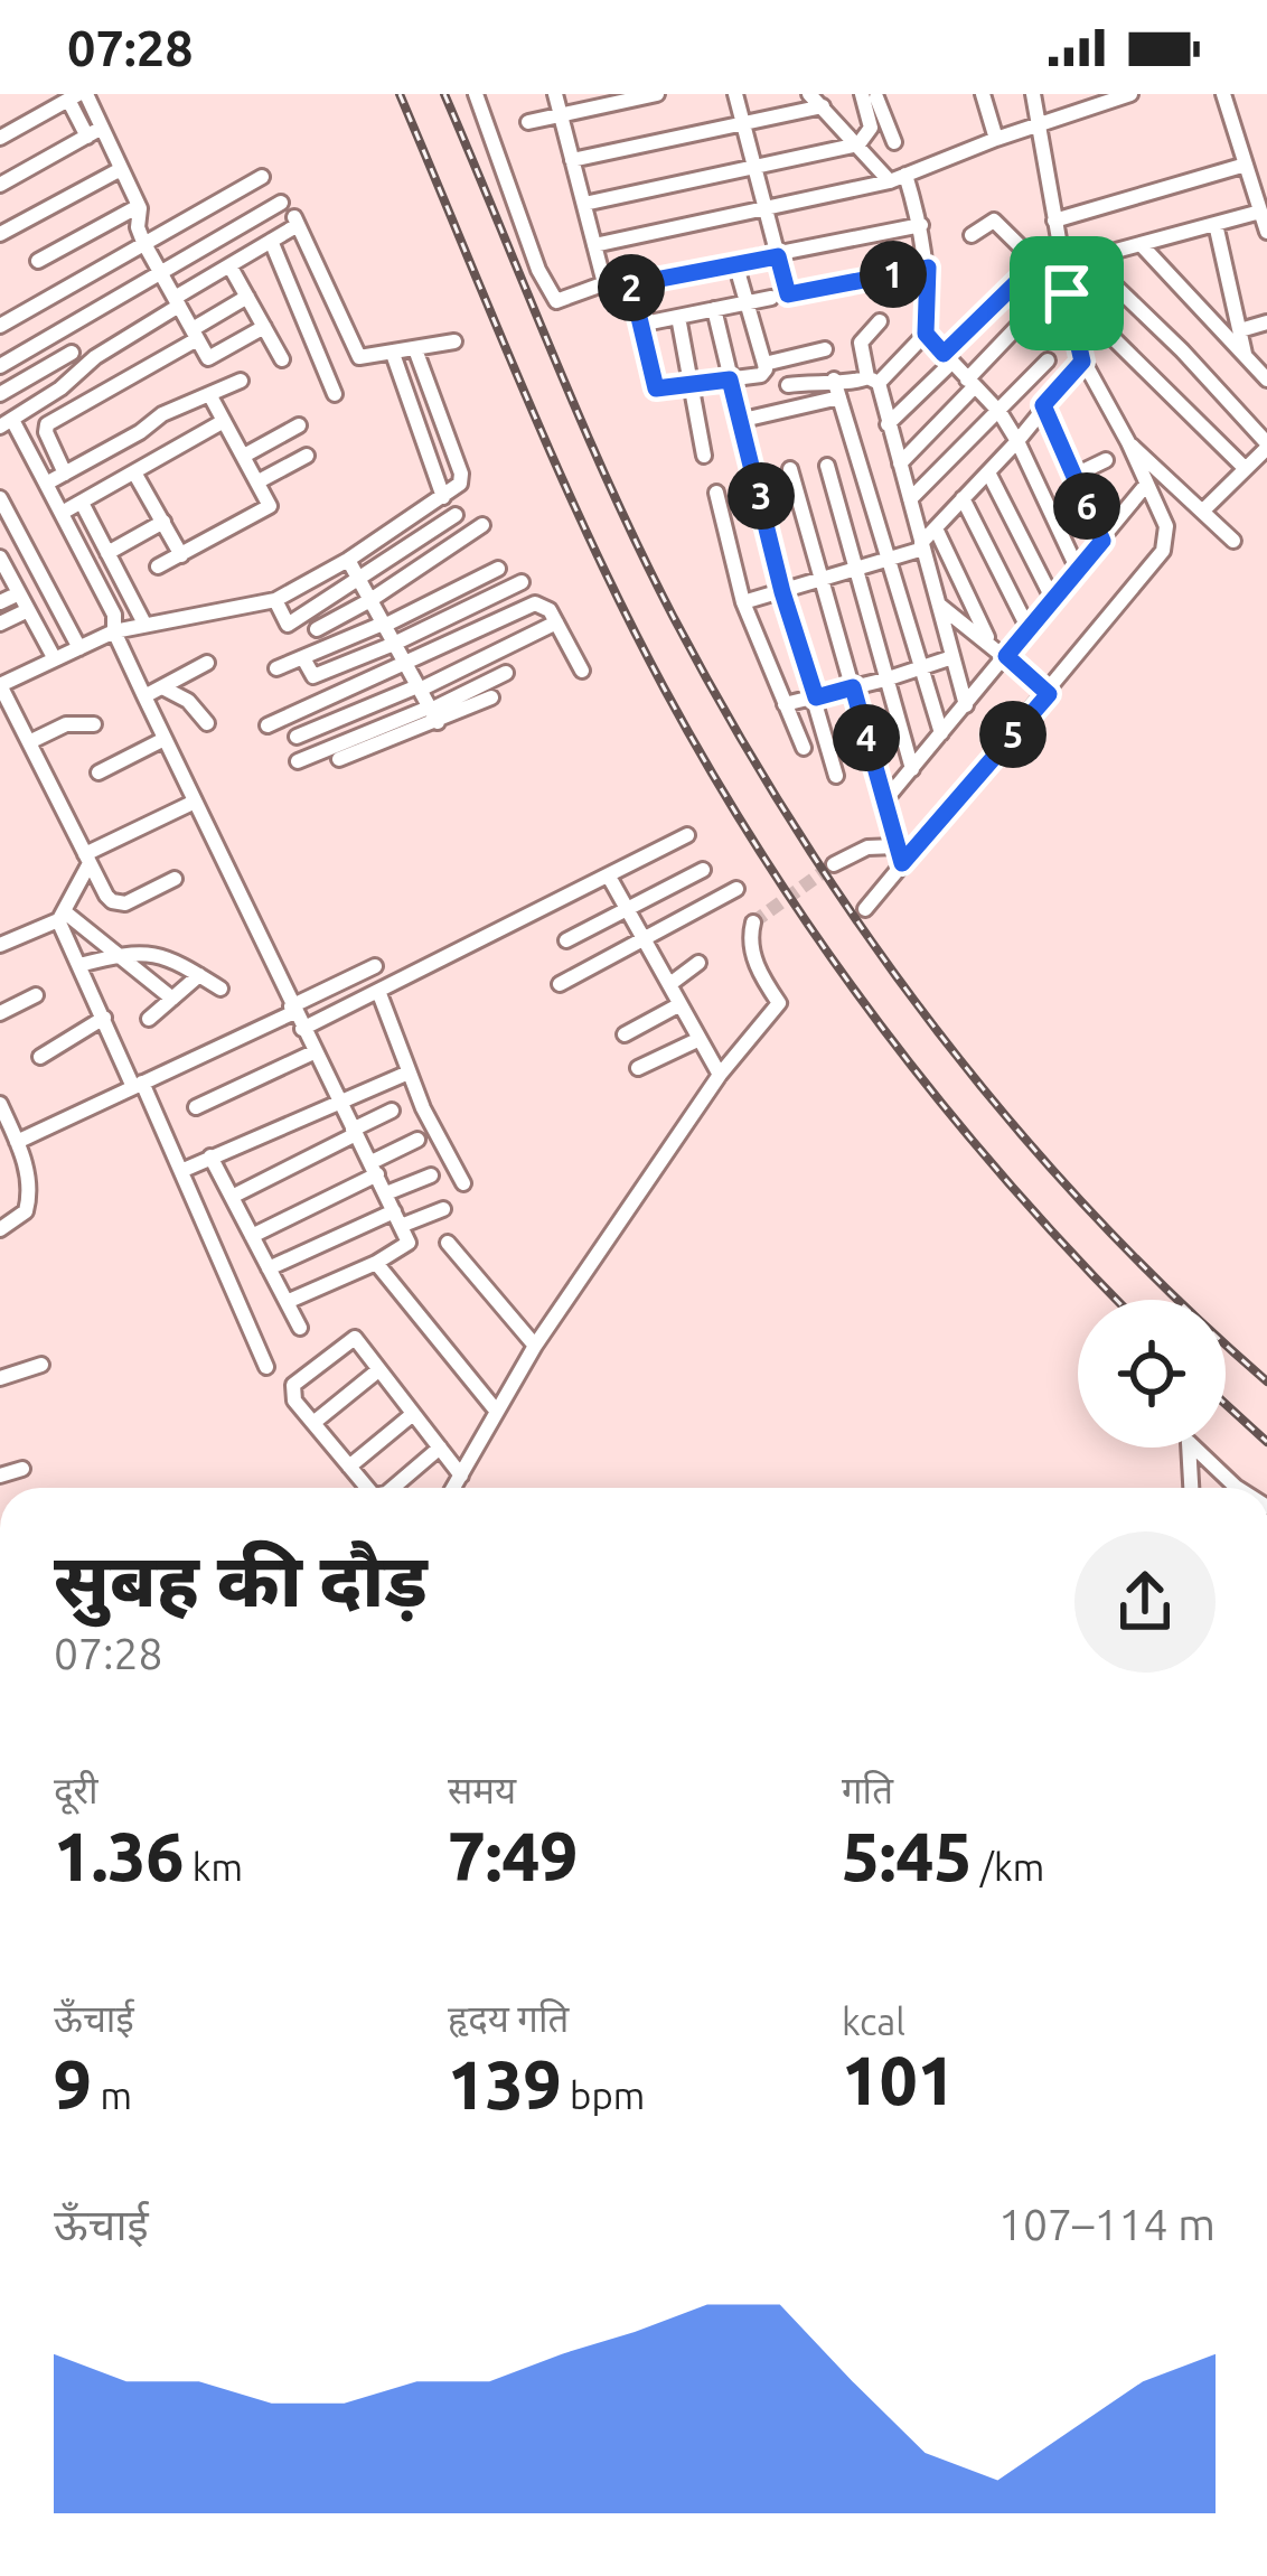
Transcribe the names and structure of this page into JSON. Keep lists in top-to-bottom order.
{
  "page": {
    "status": "07:28",
    "pins": [
      "1",
      "2",
      "3",
      "6",
      "5",
      "4"
    ],
    "heading": ["सुबह की दौड़", "07:28"],
    "stats": [
      ["दूरी", "1.36 km"],
      ["समय", "7:49"],
      ["गति", "5:45 /km"],
      ["ऊँचाई", "9 m"],
      ["हृदय गति", "139 bpm"],
      ["kcal", "101"]
    ],
    "chart": ["ऊँचाई", "107–114 m"]
  }
}
